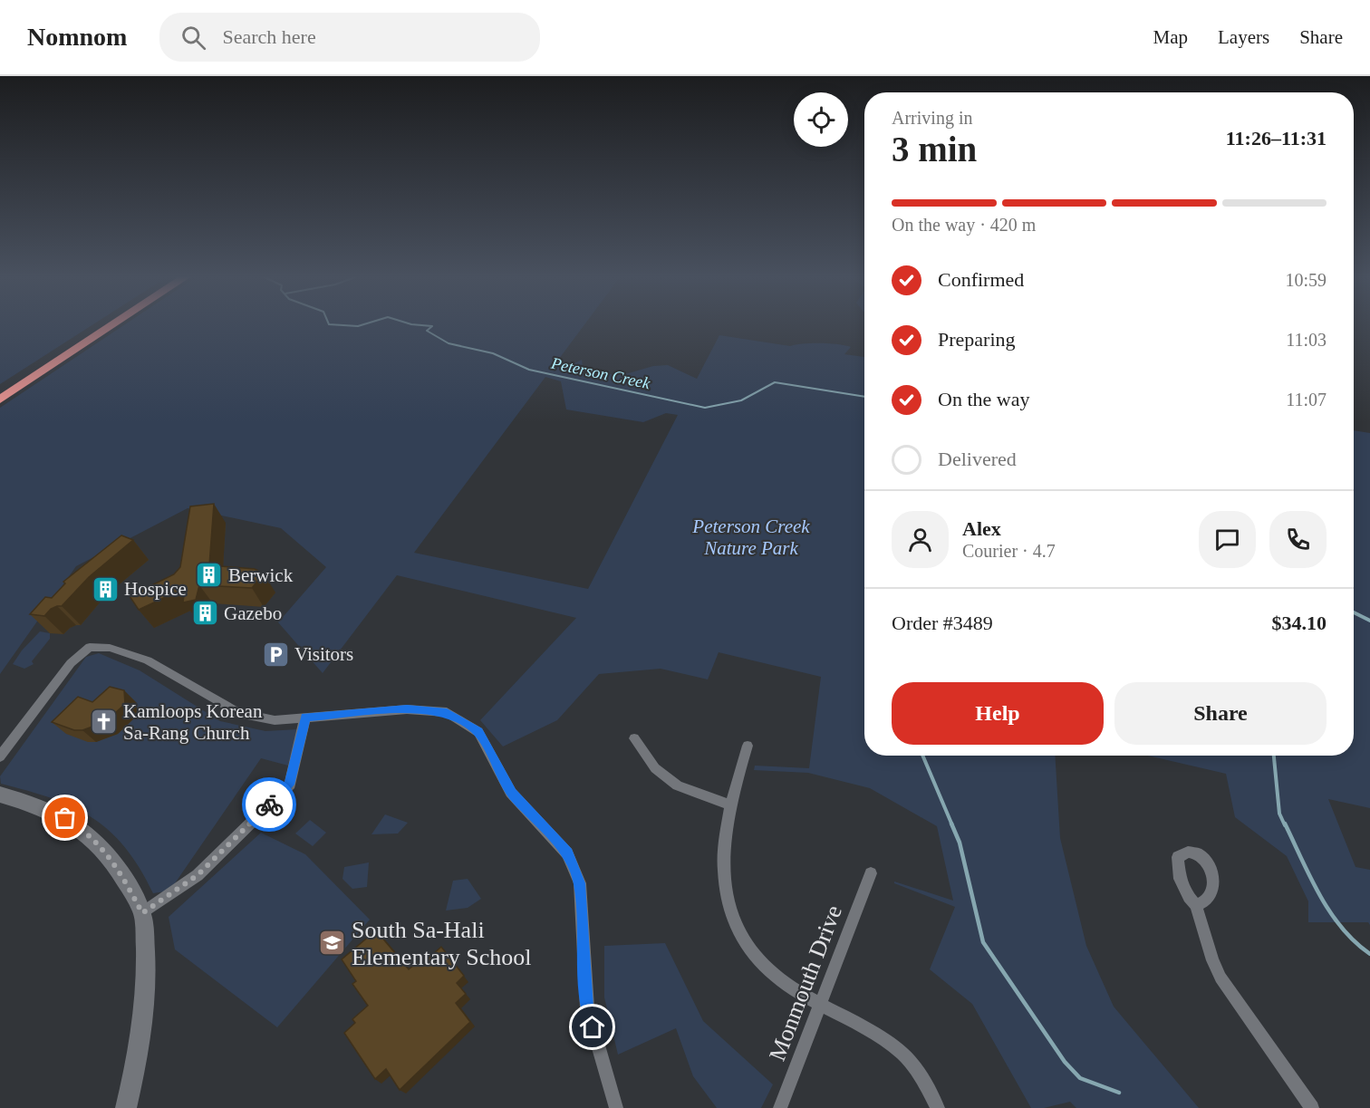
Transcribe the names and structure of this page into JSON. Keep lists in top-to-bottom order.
{
  "streets": {
    "street": ["Monmouth Drive"]
  },
  "water": ["Peterson Creek"],
  "parks": ["Peterson Creek Nature Park"],
  "places": {
    "building": ["Berwick", "Hospice", "Gazebo"],
    "parking": ["Visitors"],
    "church": ["Kamloops Korean Sa-Rang Church"],
    "school or university": ["South Sa-Hali Elementary School"]
  },
  "page": {
    "header": "Nomnom",
    "search": "Search here",
    "nav": ["Map", "Layers", "Share"],
    "heading": ["3 min", "Arriving in", "11:26–11:31"],
    "panel": [
      "Alex",
      "Courier · 4.7",
      "Order #3489",
      "$34.10"
    ],
    "bar": "On the way · 420 m",
    "list": [
      ["Confirmed", "10:59"],
      ["Preparing", "11:03"],
      ["On the way", "11:07"],
      "Delivered"
    ],
    "buttons": ["Help", "Share"]
  }
}
